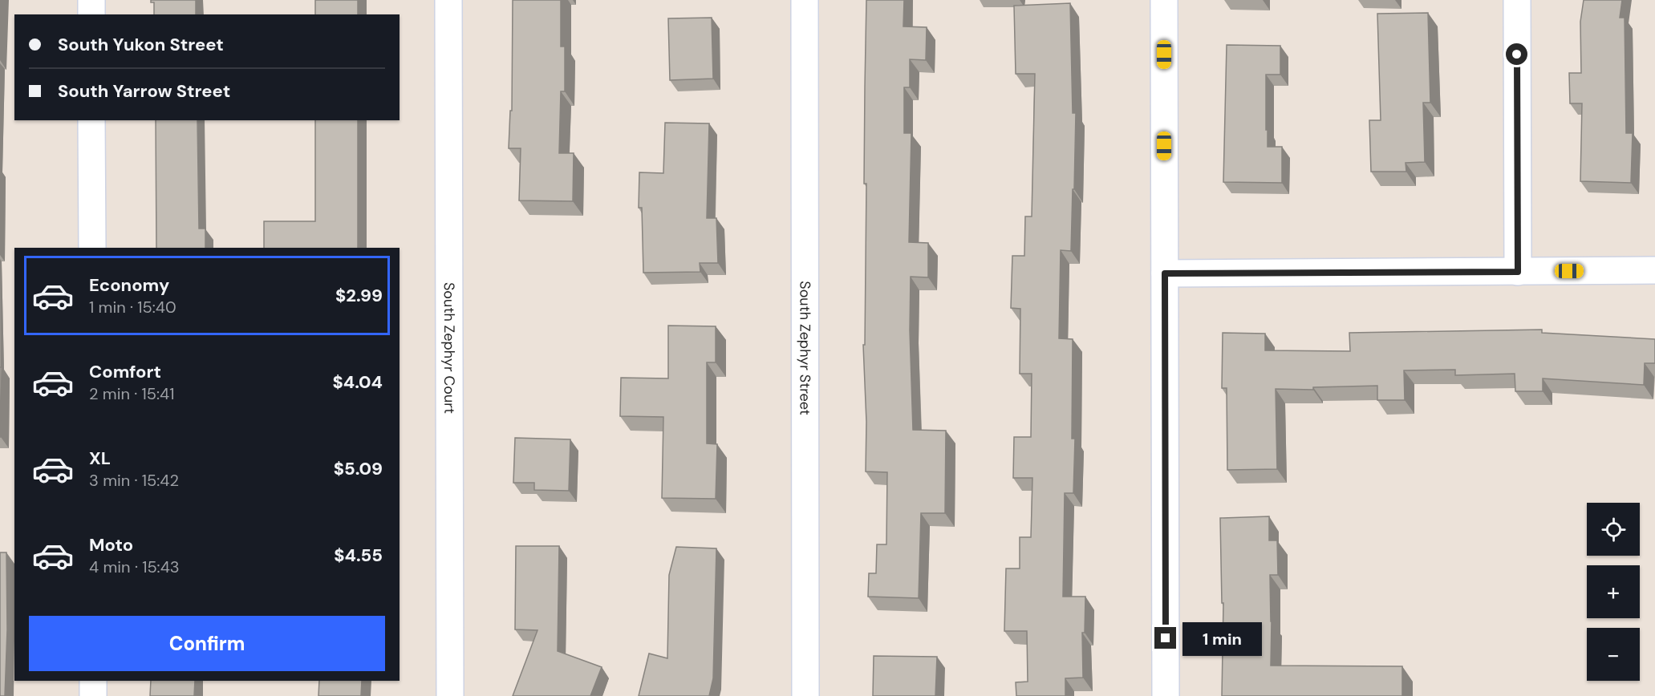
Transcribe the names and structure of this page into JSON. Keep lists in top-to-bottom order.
{
  "streets": {
    "street": ["South Zephyr Court", "South Zephyr Street"]
  },
  "page": {
    "banner": ["South Yukon Street", "South Yarrow Street"],
    "list": [
      {
        "name": "Economy",
        "note": "1 min · 15:40",
        "value": "$2.99"
      },
      {
        "name": "Comfort",
        "note": "2 min · 15:41",
        "value": "$4.04"
      },
      {
        "name": "XL",
        "note": "3 min · 15:42",
        "value": "$5.09"
      },
      {
        "name": "Moto",
        "note": "4 min · 15:43",
        "value": "$4.55"
      }
    ],
    "map_buttons": ["+", "−"],
    "buttons": "Confirm",
    "bubble": "1 min"
  }
}
